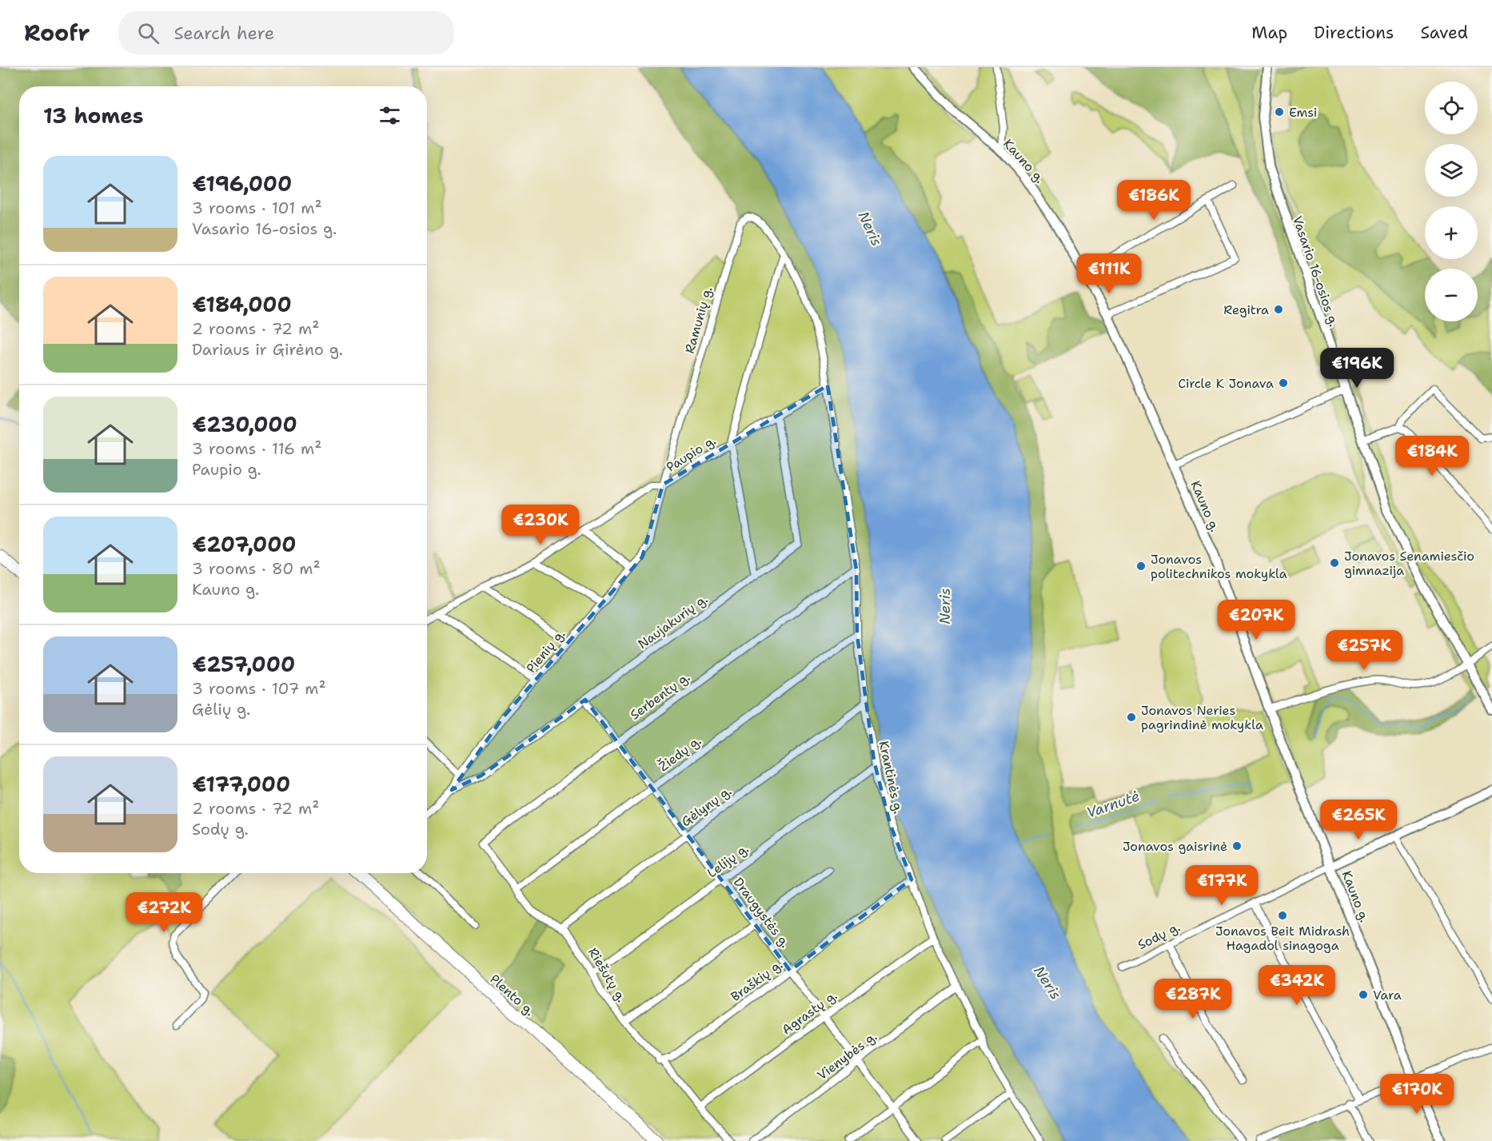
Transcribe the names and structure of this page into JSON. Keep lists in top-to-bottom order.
{
  "streets": {
    "highway": ["Plento g."],
    "main road": ["Kauno g.", "Vasario 16-osios g.", "Sodų g."],
    "street": [
      "Ramunių g.",
      "Paupio g.",
      "Naujakurių g.",
      "Pienių g.",
      "Serbentų g.",
      "Žiedų g.",
      "Krantinės g.",
      "Gėlynų g.",
      "Lelijų g.",
      "Draugystės g.",
      "Riešutų g.",
      "Braškių g.",
      "Agrastų g.",
      "Vienybės g."
    ]
  },
  "crossings": [
    ["Kauno g.", "Sodų g."],
    ["Ramunių g.", "Paupio g."],
    ["Ramunių g.", "Pienių g."],
    ["Paupio g.", "Naujakurių g."],
    ["Paupio g.", "Pienių g."],
    ["Paupio g.", "Krantinės g."],
    ["Naujakurių g.", "Pienių g."],
    ["Naujakurių g.", "Draugystės g."],
    ["Serbentų g.", "Krantinės g."],
    ["Serbentų g.", "Draugystės g."],
    ["Serbentų g.", "Riešutų g."],
    ["Žiedų g.", "Krantinės g."],
    ["Žiedų g.", "Draugystės g."],
    ["Žiedų g.", "Riešutų g."],
    ["Krantinės g.", "Gėlynų g."],
    ["Krantinės g.", "Lelijų g."],
    ["Krantinės g.", "Braškių g."],
    ["Krantinės g.", "Agrastų g."],
    ["Krantinės g.", "Vienybės g."],
    ["Gėlynų g.", "Draugystės g."],
    ["Gėlynų g.", "Riešutų g."],
    ["Lelijų g.", "Draugystės g."],
    ["Lelijų g.", "Riešutų g."],
    ["Draugystės g.", "Braškių g."],
    ["Draugystės g.", "Agrastų g."],
    ["Draugystės g.", "Vienybės g."],
    ["Riešutų g.", "Braškių g."],
    ["Riešutų g.", "Agrastų g."]
  ],
  "water": ["Neris", "Varnutė"],
  "places": [
    "Emsi",
    "Regitra",
    "Circle K Jonava",
    "Jonavos Senamiesčio gimnazija",
    "Jonavos politechnikos mokykla",
    "Jonavos Neries pagrindinė mokykla",
    "Jonavos gaisrinė",
    "Jonavos Beit Midrash Hagadol sinagoga",
    "Vara"
  ],
  "page": {
    "header": "Roofr",
    "search": "Search here",
    "nav": ["Map", "Directions", "Saved"],
    "map_buttons": ["+", "−"],
    "heading": "13 homes",
    "list": [
      {
        "name": "€196,000",
        "note": "3 rooms · 101 m² · Vasario 16-osios g."
      },
      {
        "name": "€184,000",
        "note": "2 rooms · 72 m² · Dariaus ir Girėno g."
      },
      {
        "name": "€230,000",
        "note": "3 rooms · 116 m² · Paupio g."
      },
      {
        "name": "€207,000",
        "note": "3 rooms · 80 m² · Kauno g."
      },
      {
        "name": "€257,000",
        "note": "3 rooms · 107 m² · Gėlių g."
      },
      {
        "name": "€177,000",
        "note": "2 rooms · 72 m² · Sodų g."
      }
    ],
    "price": [
      "€186K",
      "€111K",
      "€196K",
      "€184K",
      "€230K",
      "€207K",
      "€257K",
      "€265K",
      "€177K",
      "€272K",
      "€342K",
      "€287K",
      "€170K"
    ]
  }
}
